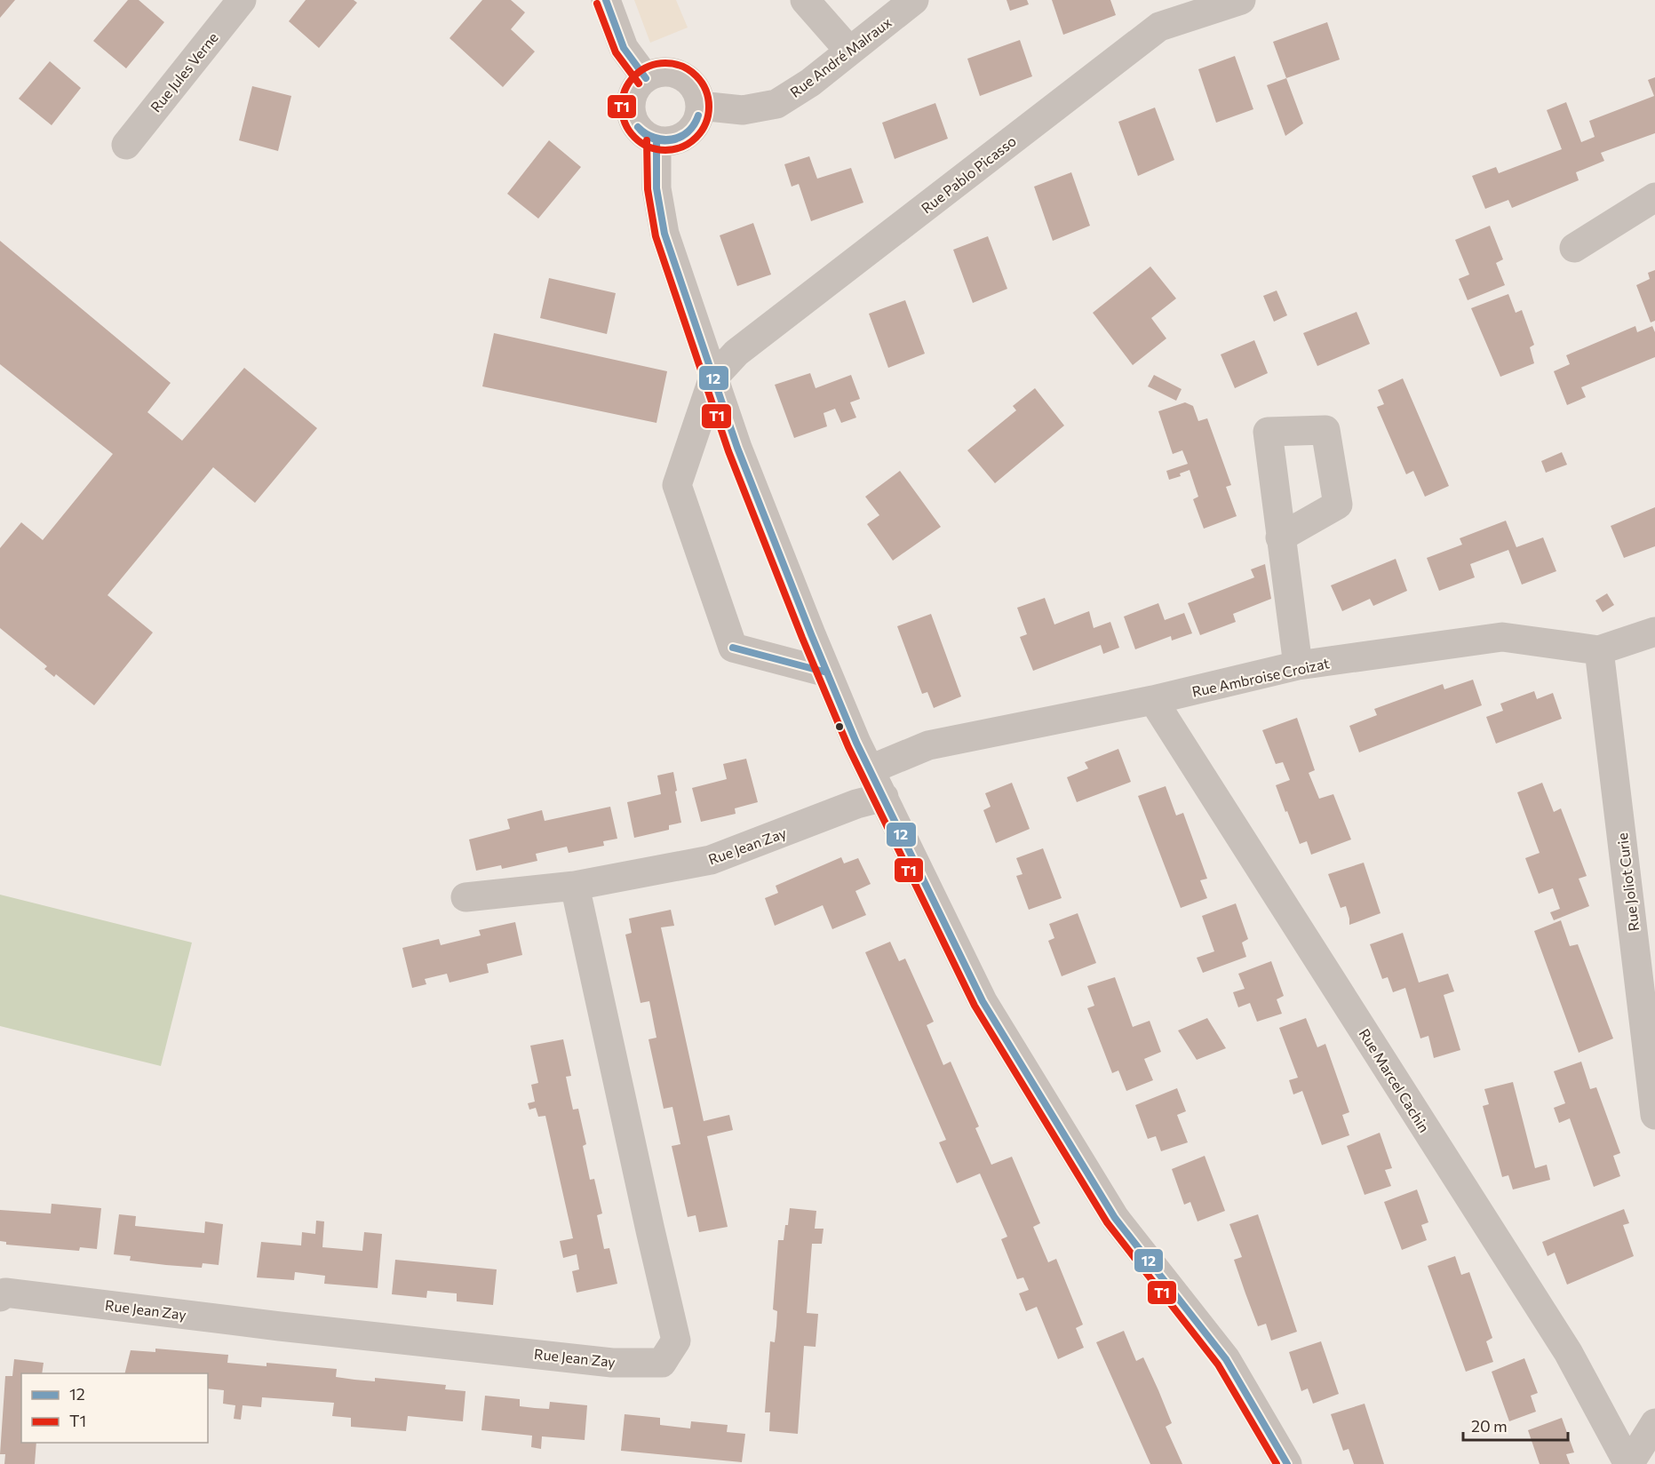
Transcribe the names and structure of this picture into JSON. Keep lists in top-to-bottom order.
{
  "streets": {
    "street": [
      "Rue André Malraux",
      "Rue Jules Verne",
      "Rue Pablo Picasso",
      "Rue Ambroise Croizat",
      "Rue Jean Zay",
      "Rue Joliot Curie",
      "Rue Marcel Cachin"
    ]
  },
  "crossings": [
    ["Rue Ambroise Croizat", "Rue Joliot Curie"],
    ["Rue Ambroise Croizat", "Rue Marcel Cachin"]
  ],
  "lines": ["transit line 12", "transit line T1"],
  "legend": ["12", "T1"],
  "scale_bar": "20 m"
}
